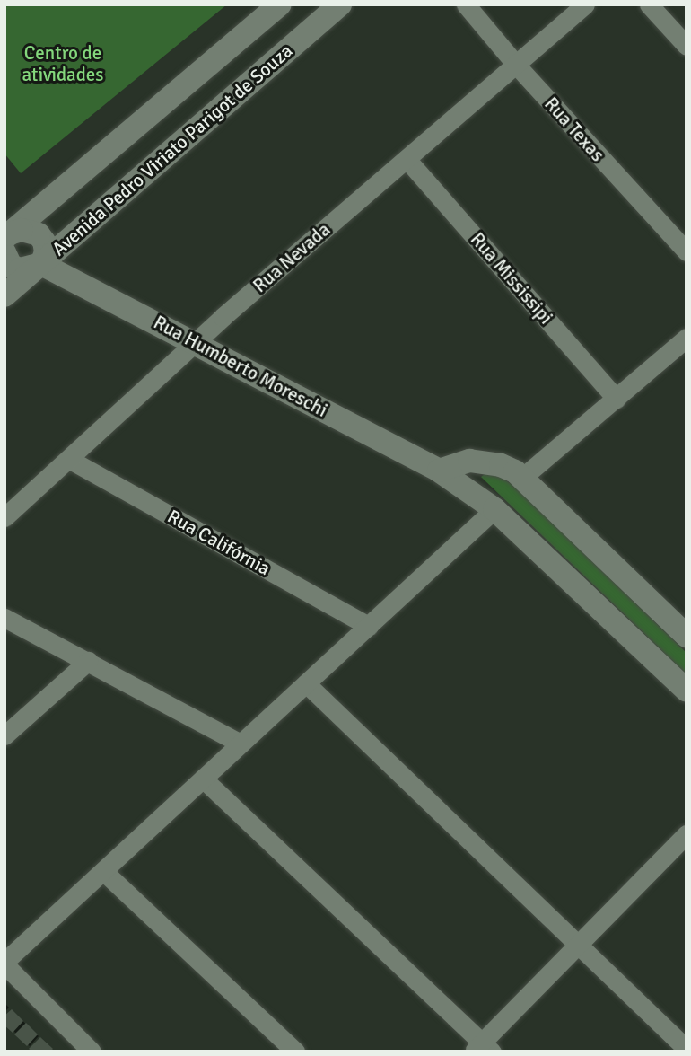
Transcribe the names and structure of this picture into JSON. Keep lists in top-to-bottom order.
{
  "streets": {
    "street": [
      "Rua Texas",
      "Avenida Pedro Viriato Parigot de Souza",
      "Rua Nevada",
      "Rua Mississipi",
      "Rua Humberto Moreschi",
      "Rua Califórnia"
    ]
  },
  "crossings": [
    ["Rua Texas", "Rua Nevada"],
    ["Avenida Pedro Viriato Parigot de Souza", "Rua Humberto Moreschi"],
    ["Rua Nevada", "Rua Mississipi"],
    ["Rua Nevada", "Rua Humberto Moreschi"],
    ["Rua Nevada", "Rua Califórnia"]
  ],
  "parks": ["Centro de atividades"]
}
